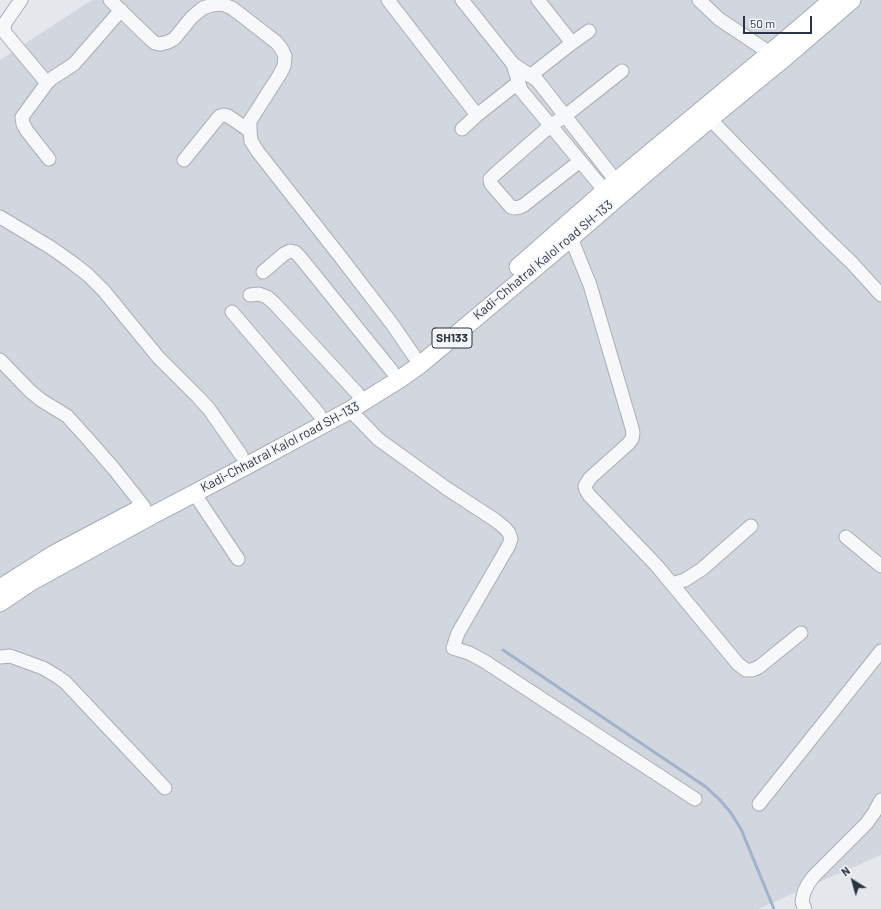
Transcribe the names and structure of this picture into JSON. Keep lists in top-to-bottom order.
{
  "streets": {
    "main road": ["Kadi-Chhatral Kalol road SH-133", "SH133"]
  },
  "scale_bar": "50 m",
  "north": "top left"
}
